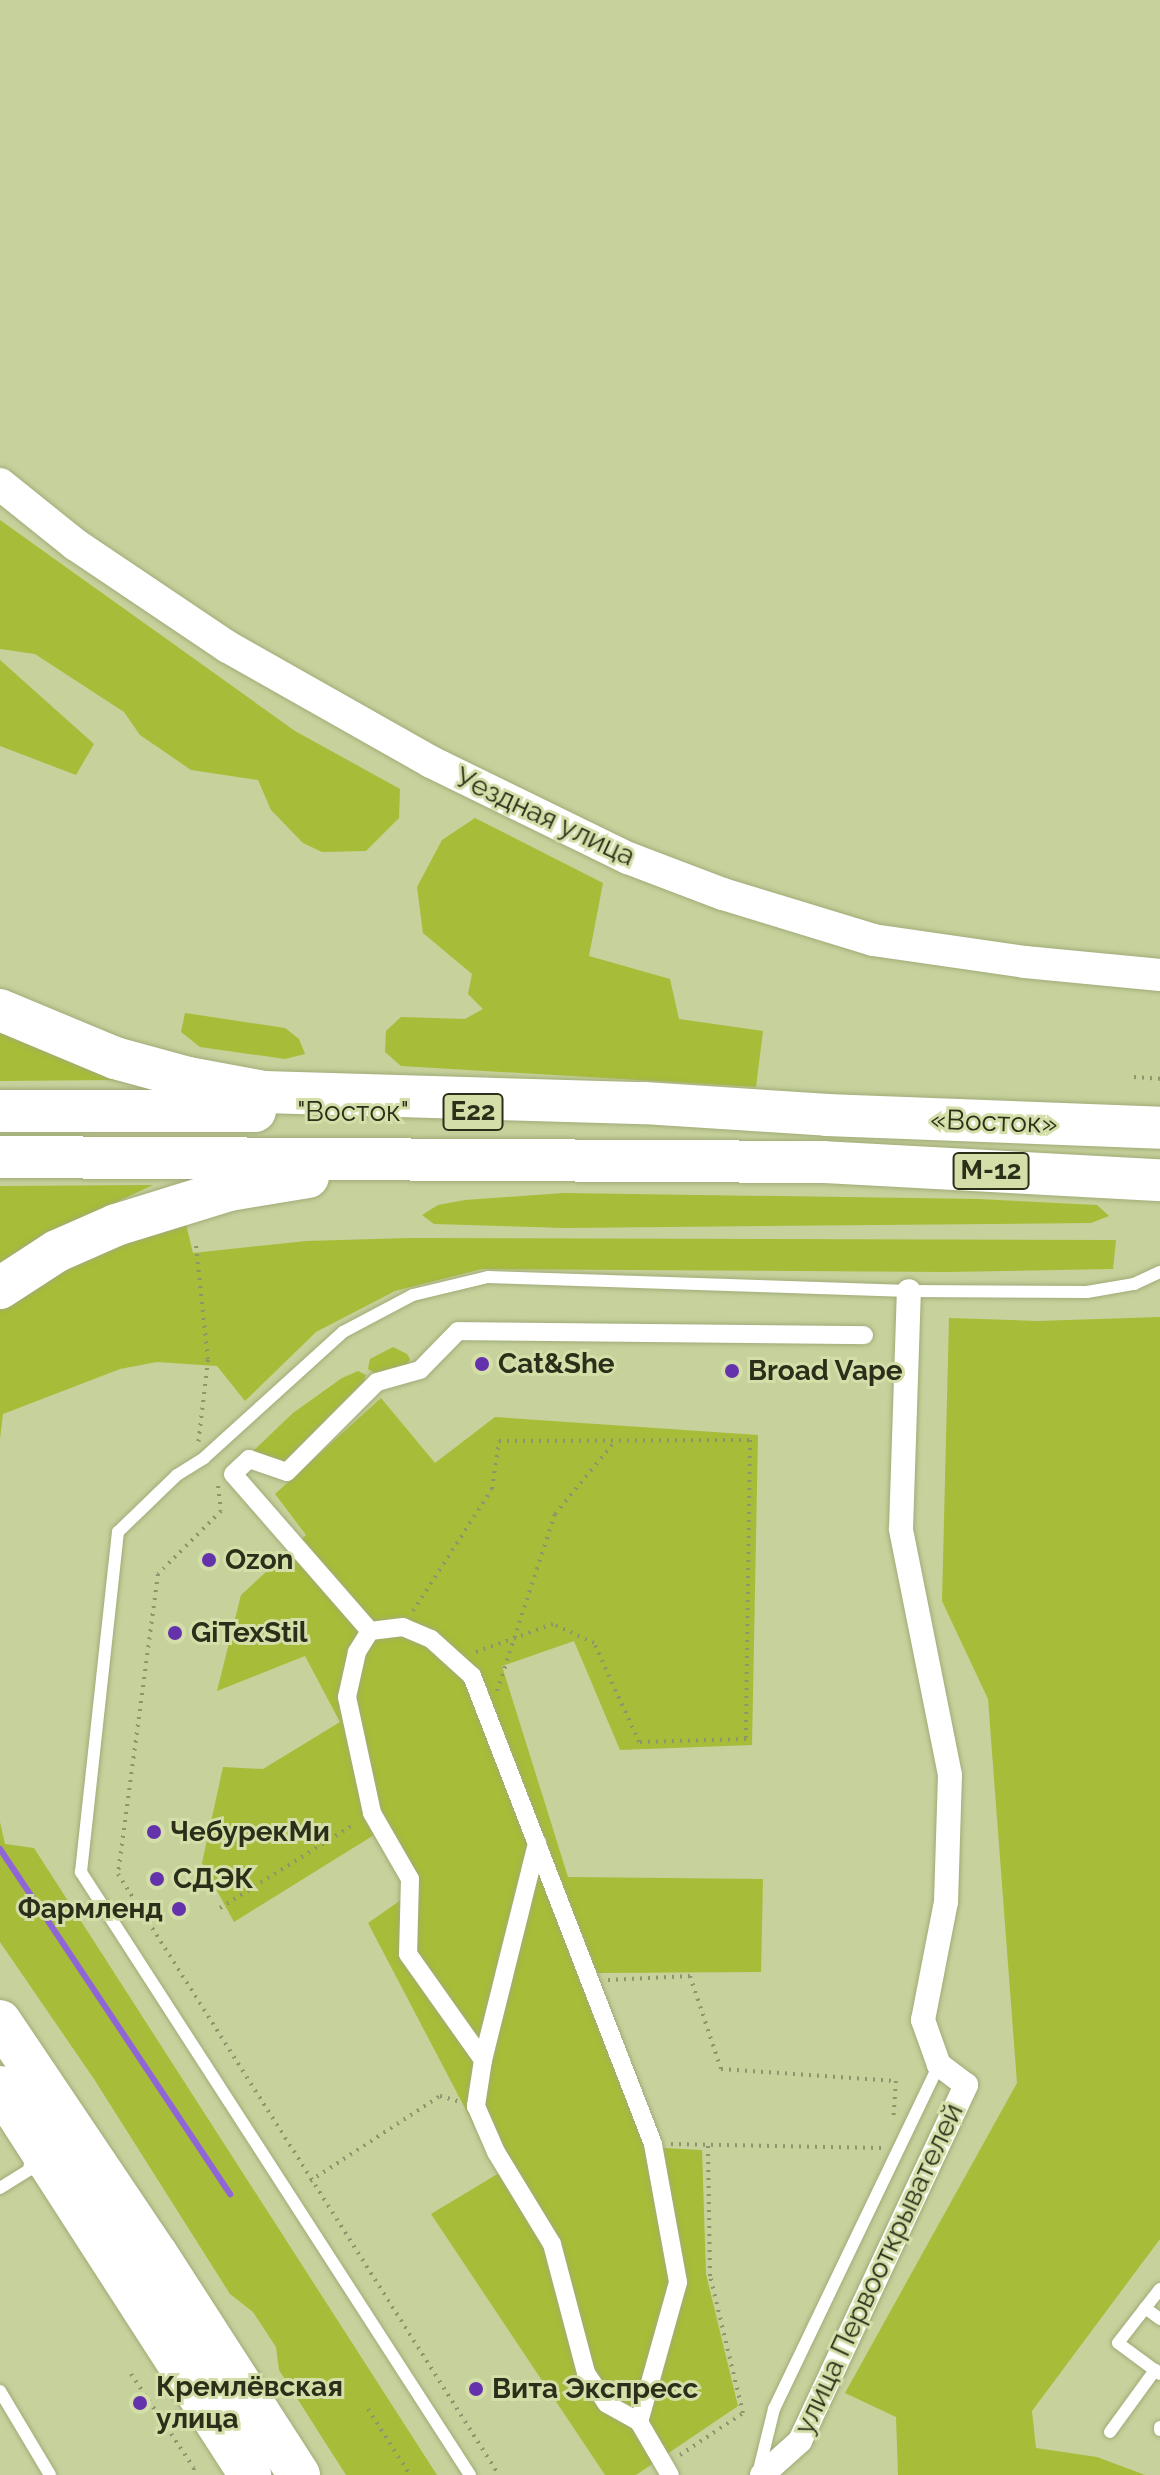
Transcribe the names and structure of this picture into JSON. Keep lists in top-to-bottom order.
{
  "streets": {
    "highway": [
      "\"Восток\"",
      "E22",
      "«Восток»",
      "М-12"
    ],
    "street": ["Уездная улица", "улица Первооткрывателей"]
  },
  "crossings": [
    ["\"Восток\"", "«Восток»"]
  ],
  "places": [
    "Cat&She",
    "Broad Vape",
    "Ozon",
    "GiTexStil",
    "ЧебурекМи",
    "СДЭК",
    "Фармленд",
    "Вита Экспресс",
    "Кремлёвская улица"
  ]
}
